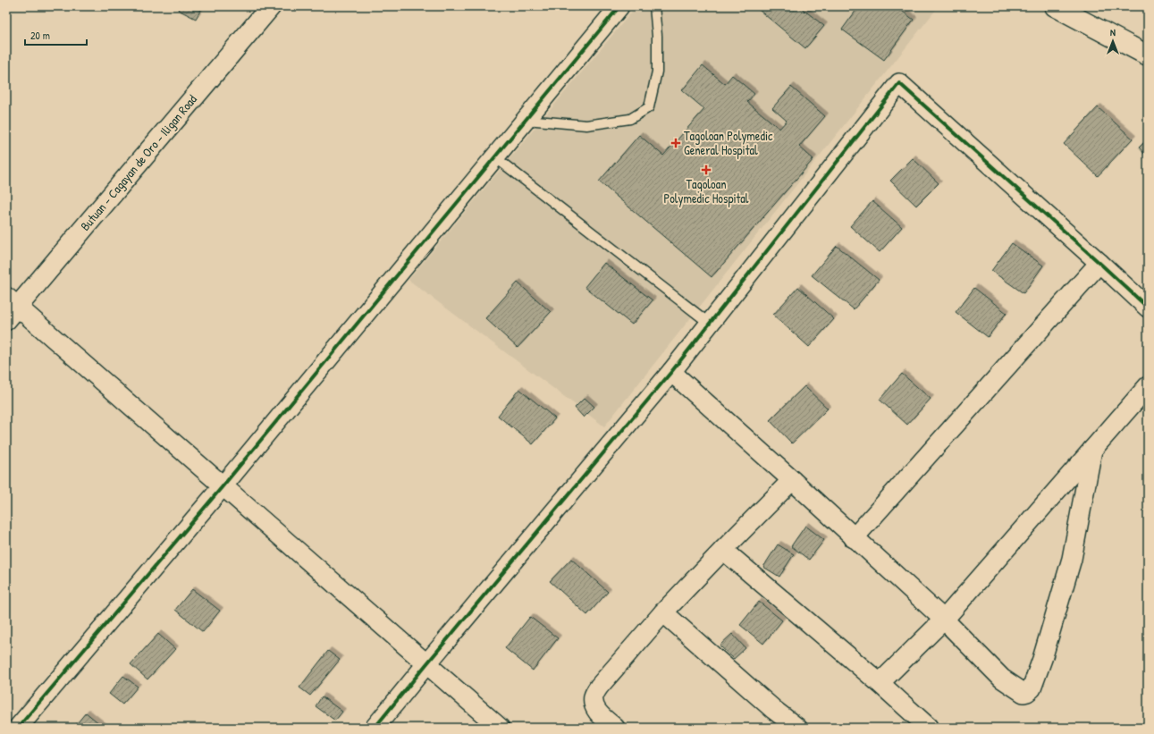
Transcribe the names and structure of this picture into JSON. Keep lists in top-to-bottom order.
{
  "streets": {
    "main road": ["Butuan – Cagayan de Oro – Iligan Road"]
  },
  "places": {
    "health": ["Tagoloan Polymedic General Hospital", "Tagoloan Polymedic Hospital"]
  },
  "scale_bar": "20 m",
  "north": "top"
}
